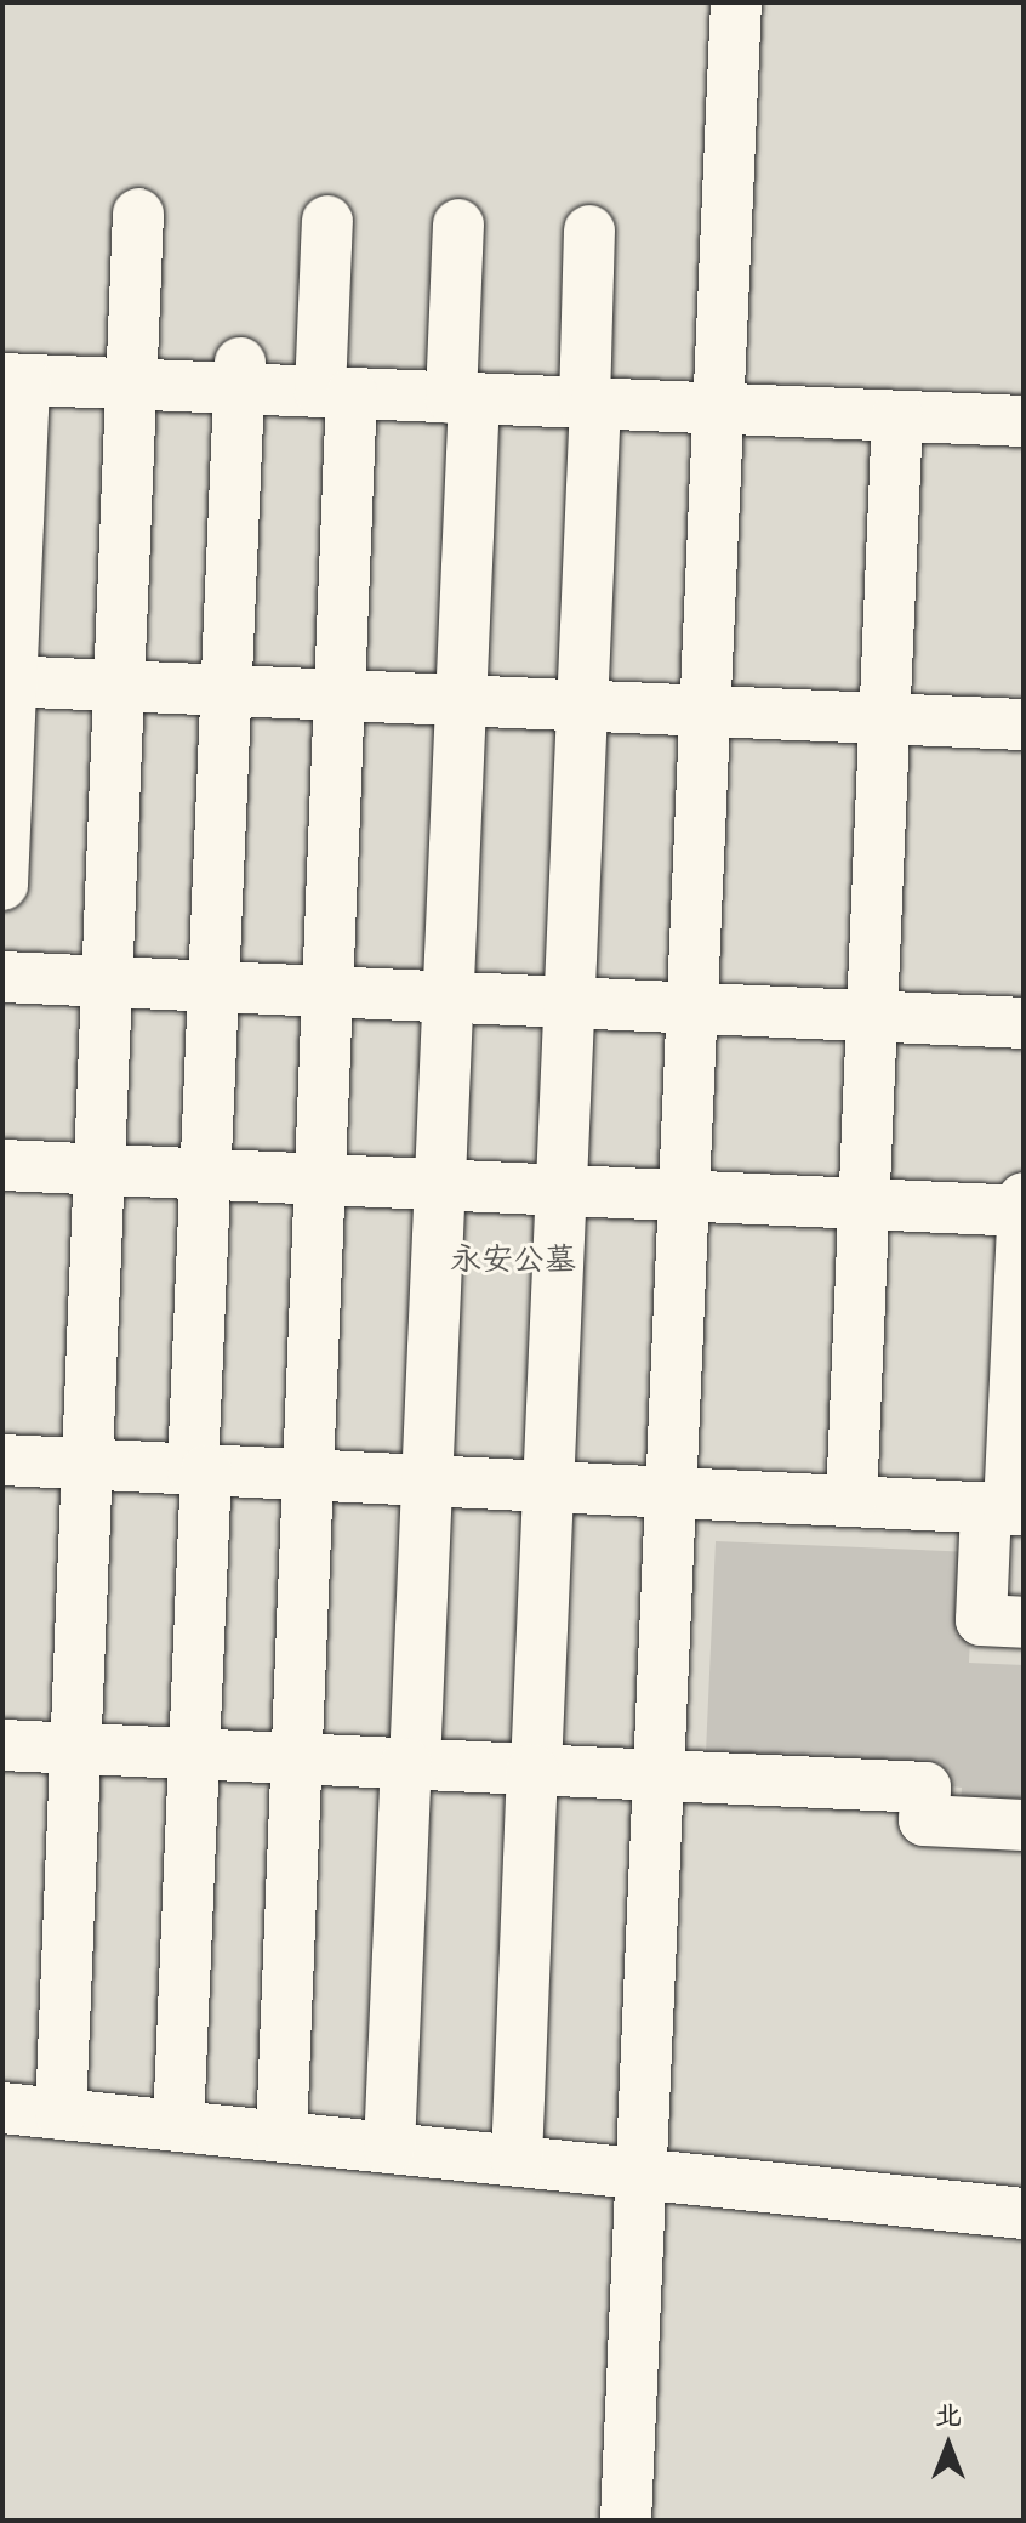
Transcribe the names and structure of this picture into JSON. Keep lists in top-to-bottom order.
{
  "parks": ["永安公墓"],
  "north": "top"
}
